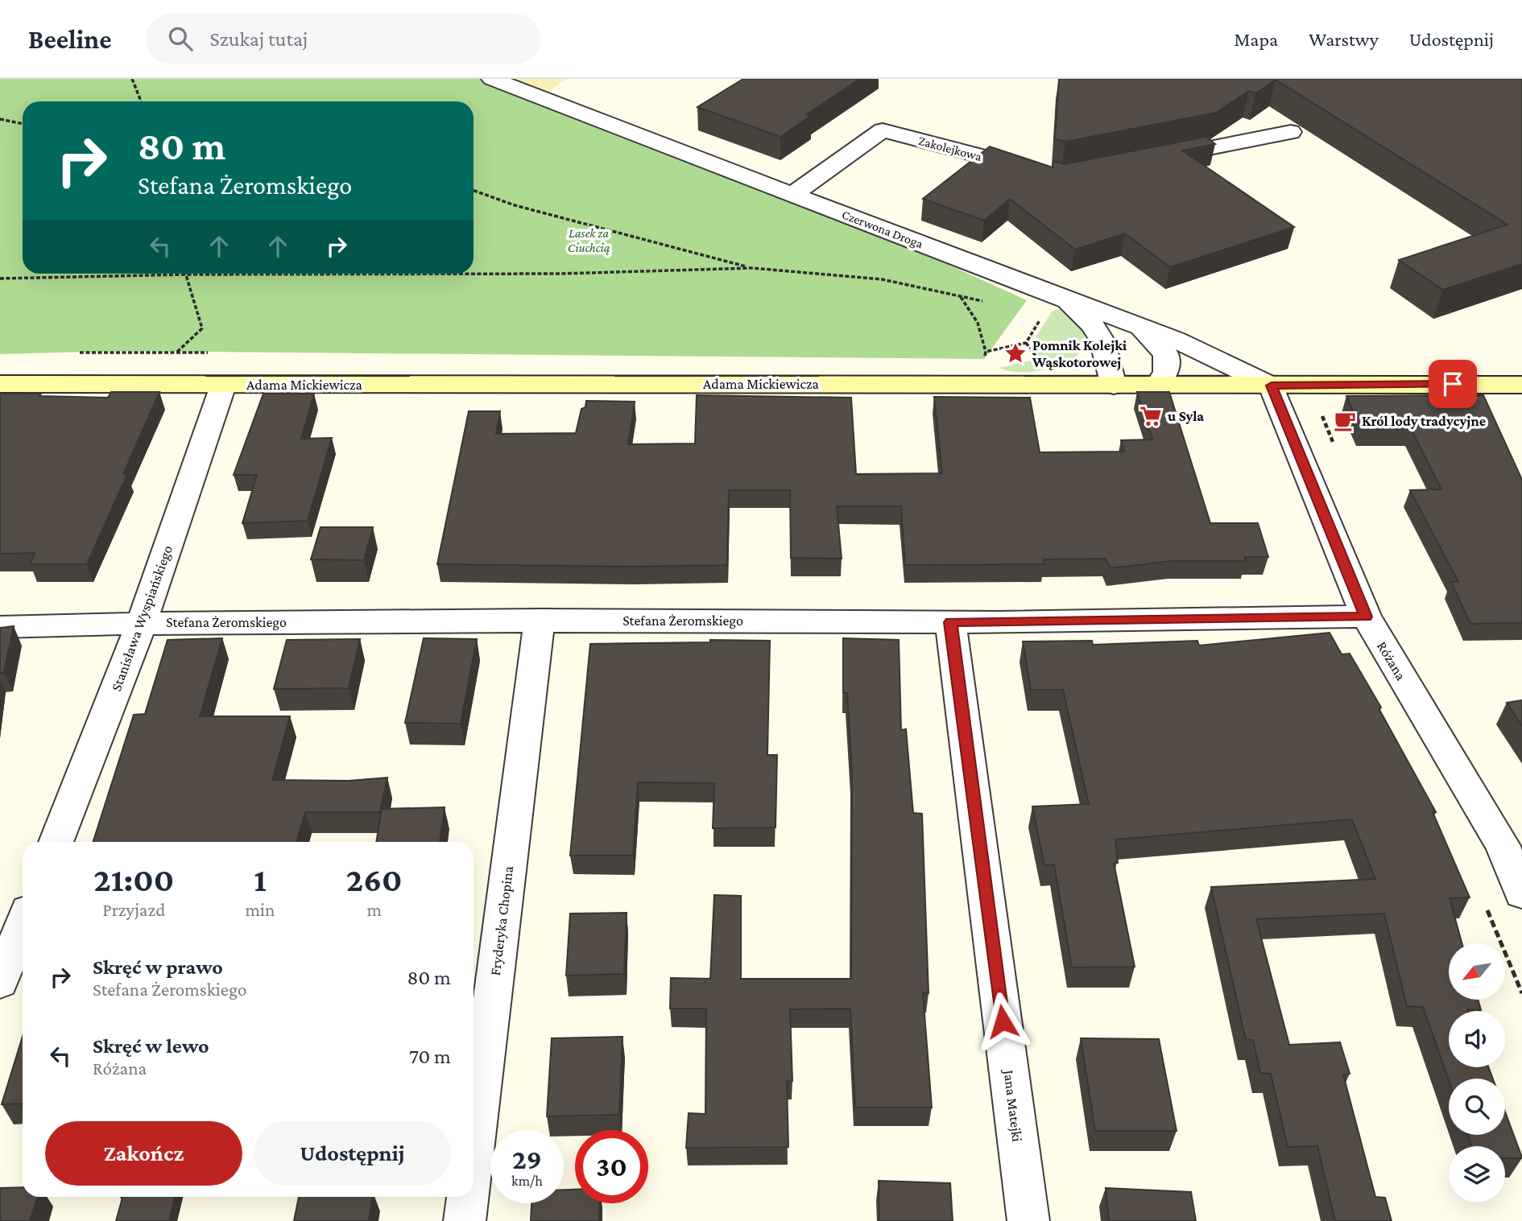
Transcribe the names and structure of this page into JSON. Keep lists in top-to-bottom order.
{
  "streets": {
    "main road": ["Adama Mickiewicza"],
    "street": [
      "Zakolejkowa",
      "Czerwona Droga",
      "Stanisława Wyspiańskiego",
      "Stefana Żeromskiego",
      "Różana",
      "Fryderyka Chopina",
      "Jana Matejki"
    ]
  },
  "crossings": [
    ["Zakolejkowa", "Czerwona Droga"],
    ["Czerwona Droga", "Adama Mickiewicza"],
    ["Czerwona Droga", "Różana"],
    ["Adama Mickiewicza", "Stanisława Wyspiańskiego"],
    ["Adama Mickiewicza", "Różana"],
    ["Stanisława Wyspiańskiego", "Stefana Żeromskiego"],
    ["Stefana Żeromskiego", "Różana"],
    ["Stefana Żeromskiego", "Fryderyka Chopina"],
    ["Stefana Żeromskiego", "Jana Matejki"]
  ],
  "parks": ["Lasek za Ciuchcią"],
  "places": {
    "place": ["Pomnik Kolejki Wąskotorowej"],
    "supermarket": ["u Syla"],
    "cafe": ["Król lody tradycyjne"]
  },
  "north": "bottom left",
  "page": {
    "header": "Beeline",
    "search": "Szukaj tutaj",
    "nav": ["Mapa", "Warstwy", "Udostępnij"],
    "turn": ["80 m", "Stefana Żeromskiego"],
    "eta": [
      "21:00",
      "Przyjazd",
      "1",
      "min",
      "260",
      "m"
    ],
    "list": [
      {
        "name": "Skręć w prawo",
        "note": "Stefana Żeromskiego",
        "value": "80 m"
      },
      {
        "name": "Skręć w lewo",
        "note": "Różana",
        "value": "70 m"
      }
    ],
    "buttons": ["Zakończ", "Udostępnij"],
    "speed": "29 km/h",
    "limit": "30"
  }
}
